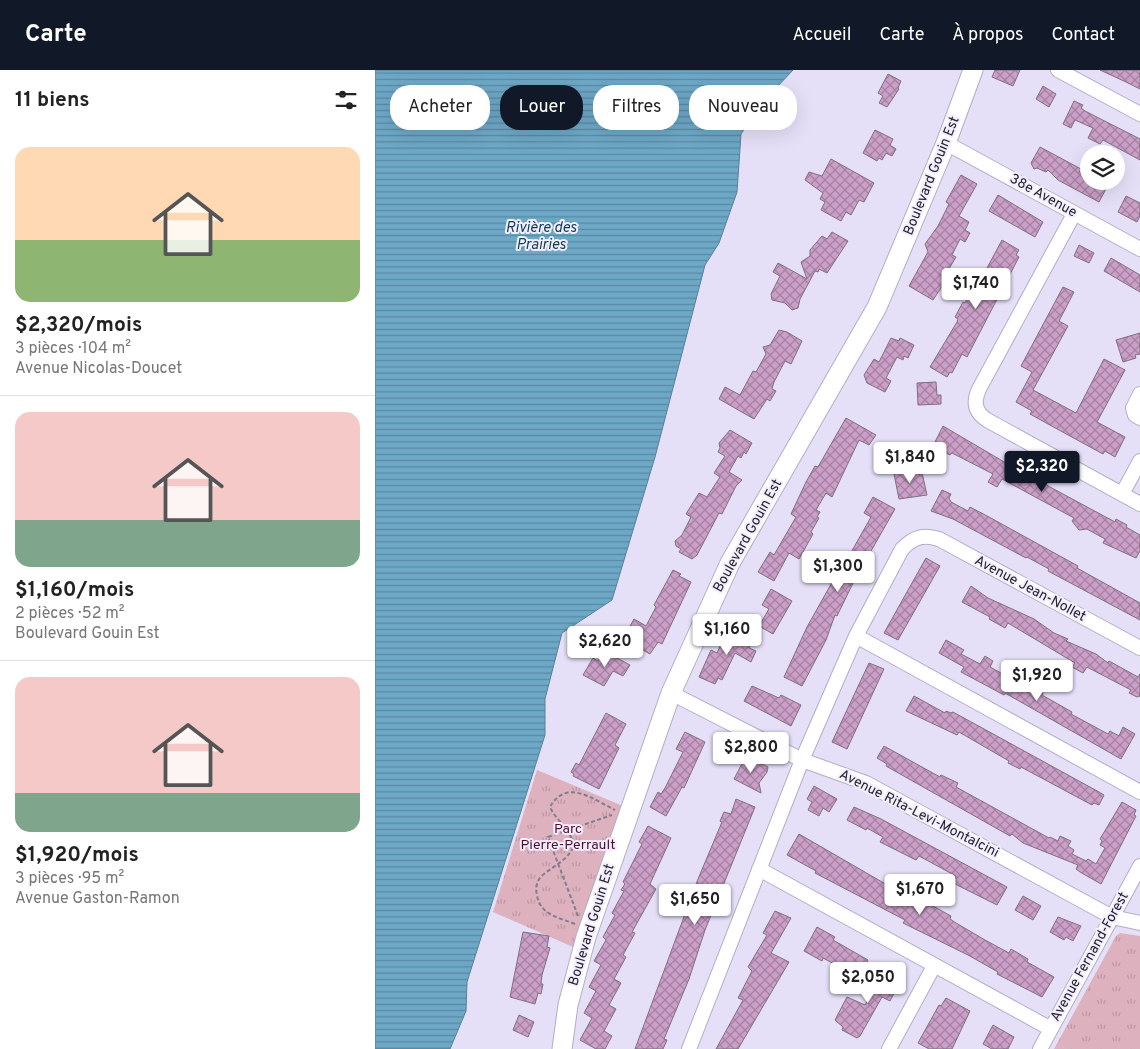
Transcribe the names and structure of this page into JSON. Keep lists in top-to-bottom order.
{
  "streets": {
    "street": [
      "Boulevard Gouin Est",
      "38e Avenue",
      "Avenue Jean-Nollet",
      "Avenue Rita-Levi-Montalcini",
      "Avenue Fernand-Forest"
    ]
  },
  "crossings": [
    ["Boulevard Gouin Est", "38e Avenue"],
    ["Boulevard Gouin Est", "Avenue Rita-Levi-Montalcini"],
    ["Avenue Rita-Levi-Montalcini", "Avenue Fernand-Forest"]
  ],
  "water": ["Rivière des Prairies"],
  "parks": ["Parc Pierre-Perrault"],
  "page": {
    "header": "Carte",
    "nav": [
      "Accueil",
      "Carte",
      "À propos",
      "Contact"
    ],
    "heading": "11 biens",
    "chip": [
      "Acheter",
      "Louer",
      "Filtres",
      "Nouveau"
    ],
    "list": [
      {
        "name": "$2,320/mois",
        "note": "3 pièces · 104 m² · Avenue Nicolas-Doucet"
      },
      {
        "name": "$1,160/mois",
        "note": "2 pièces · 52 m² · Boulevard Gouin Est"
      },
      {
        "name": "$1,920/mois",
        "note": "3 pièces · 95 m² · Avenue Gaston-Ramon"
      }
    ],
    "price": [
      "$1,740",
      "$1,840",
      "$2,320",
      "$1,300",
      "$1,160",
      "$2,620",
      "$1,920",
      "$2,800",
      "$1,670",
      "$1,650",
      "$2,050"
    ]
  }
}
